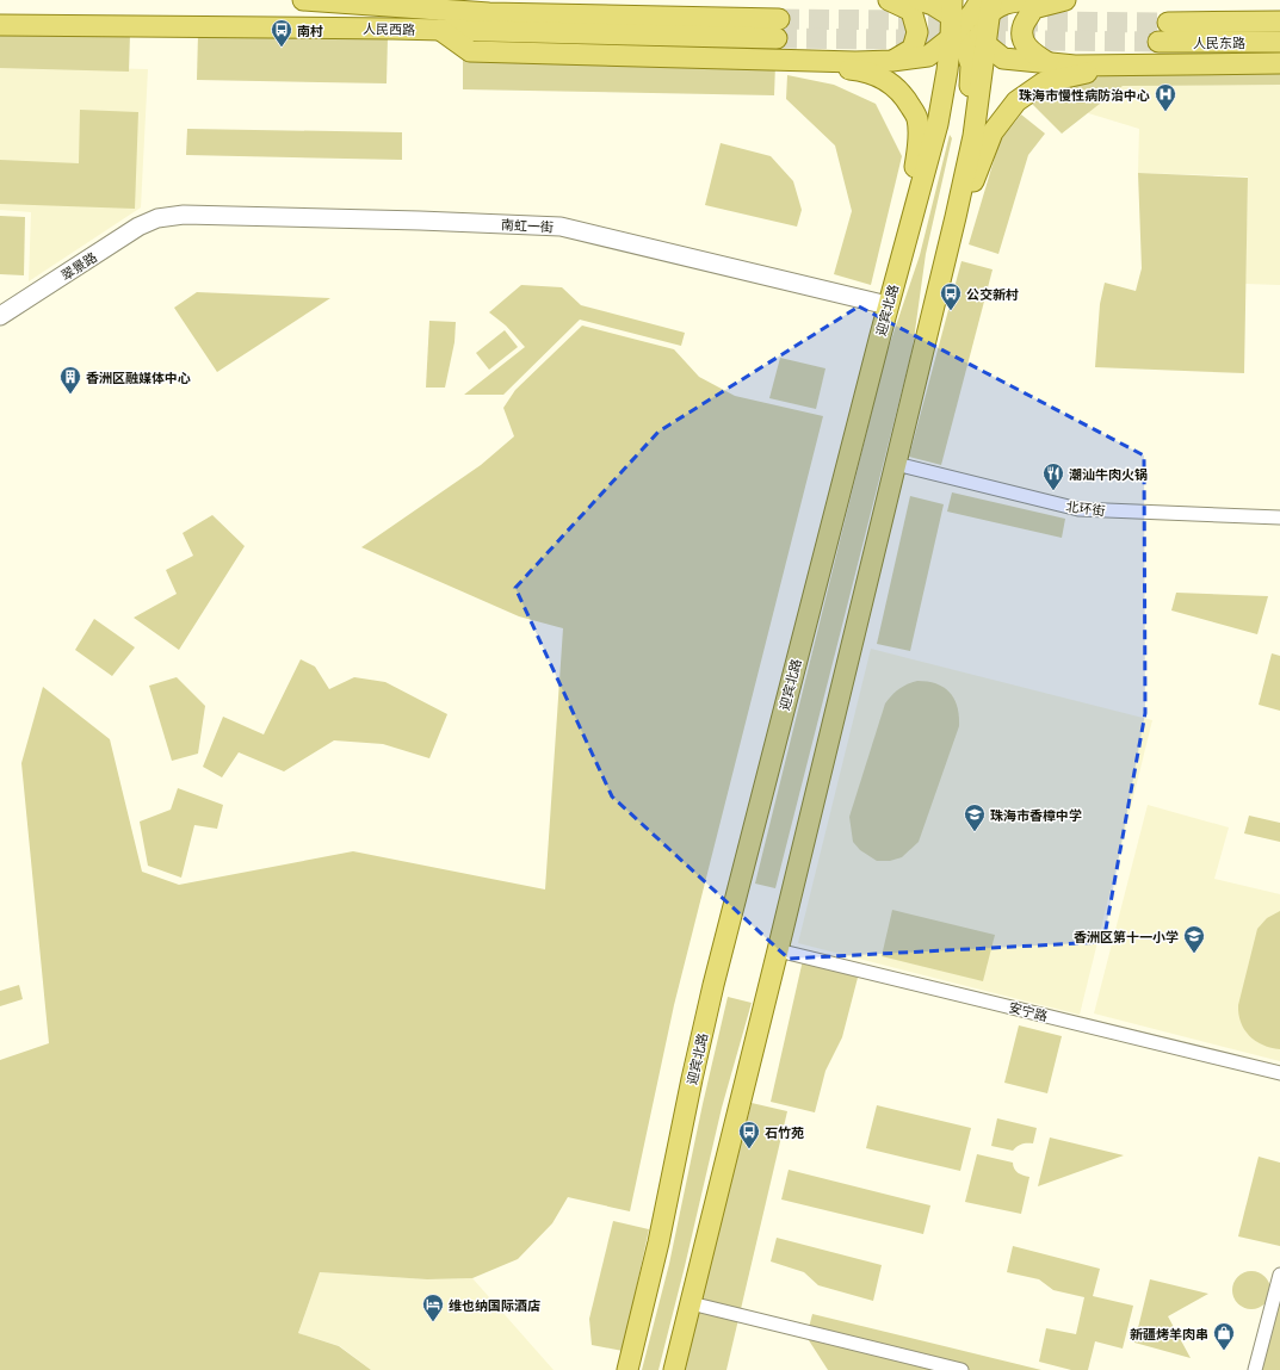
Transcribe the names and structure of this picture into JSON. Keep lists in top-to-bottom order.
{
  "streets": {
    "main road": [
      "人民西路",
      "人民东路",
      "南虹一街",
      "翠景路",
      "迎宾北路"
    ],
    "street": ["北环街", "安宁路"]
  },
  "crossings": [
    ["南虹一街", "翠景路"],
    ["南虹一街", "迎宾北路"]
  ],
  "places": {
    "bus stop": ["南村", "公交新村", "石竹苑"],
    "hospital": ["珠海市慢性病防治中心"],
    "building": ["香洲区融媒体中心"],
    "restaurant": ["潮汕牛肉火锅"],
    "school or university": ["珠海市香樟中学", "香洲区第十一小学"],
    "hotel": ["维也纳国际酒店"],
    "shop": ["新疆烤羊肉串"]
  }
}
